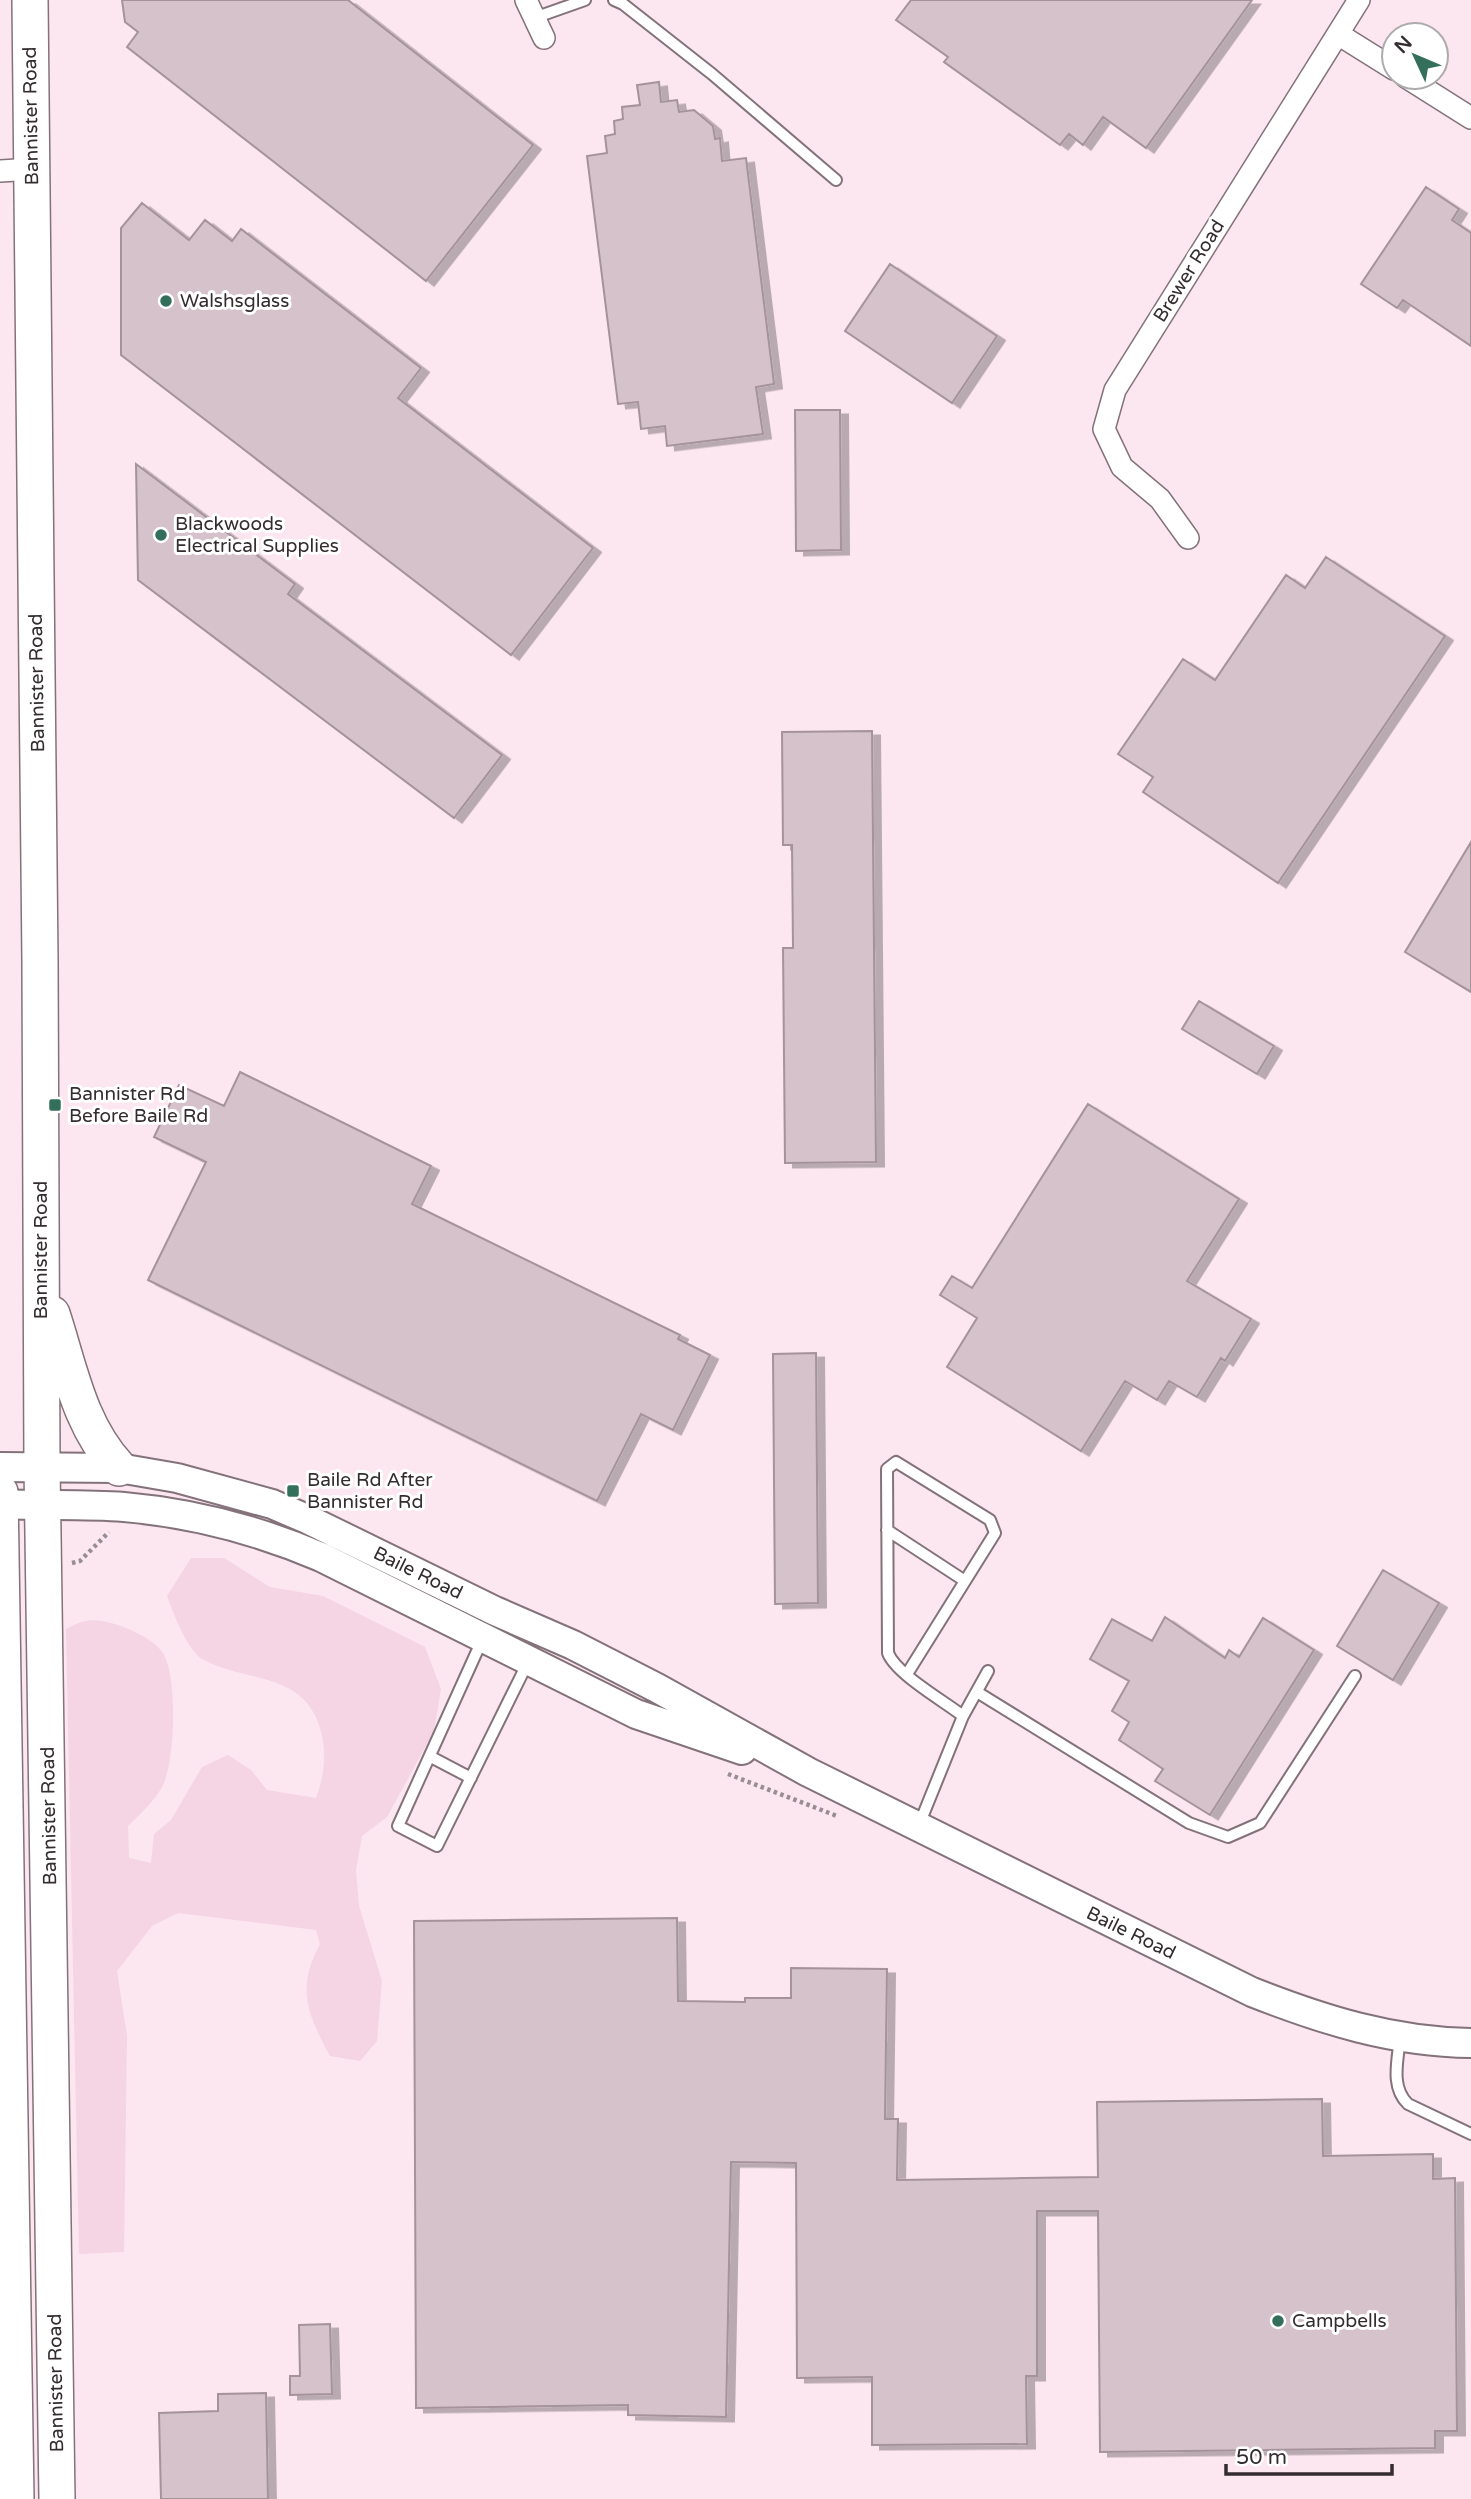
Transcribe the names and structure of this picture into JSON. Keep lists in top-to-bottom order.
{
  "streets": {
    "main road": ["Bannister Road"],
    "street": ["Brewer Road", "Baile Road"]
  },
  "crossings": [
    ["Bannister Road", "Baile Road"]
  ],
  "places": {
    "other": ["Walshsglass", "Blackwoods Electrical Supplies", "Campbells"],
    "transit": ["Bannister Rd Before Baile Rd", "Baile Rd After Bannister Rd"]
  },
  "scale_bar": "50 m",
  "north": "top left"
}
